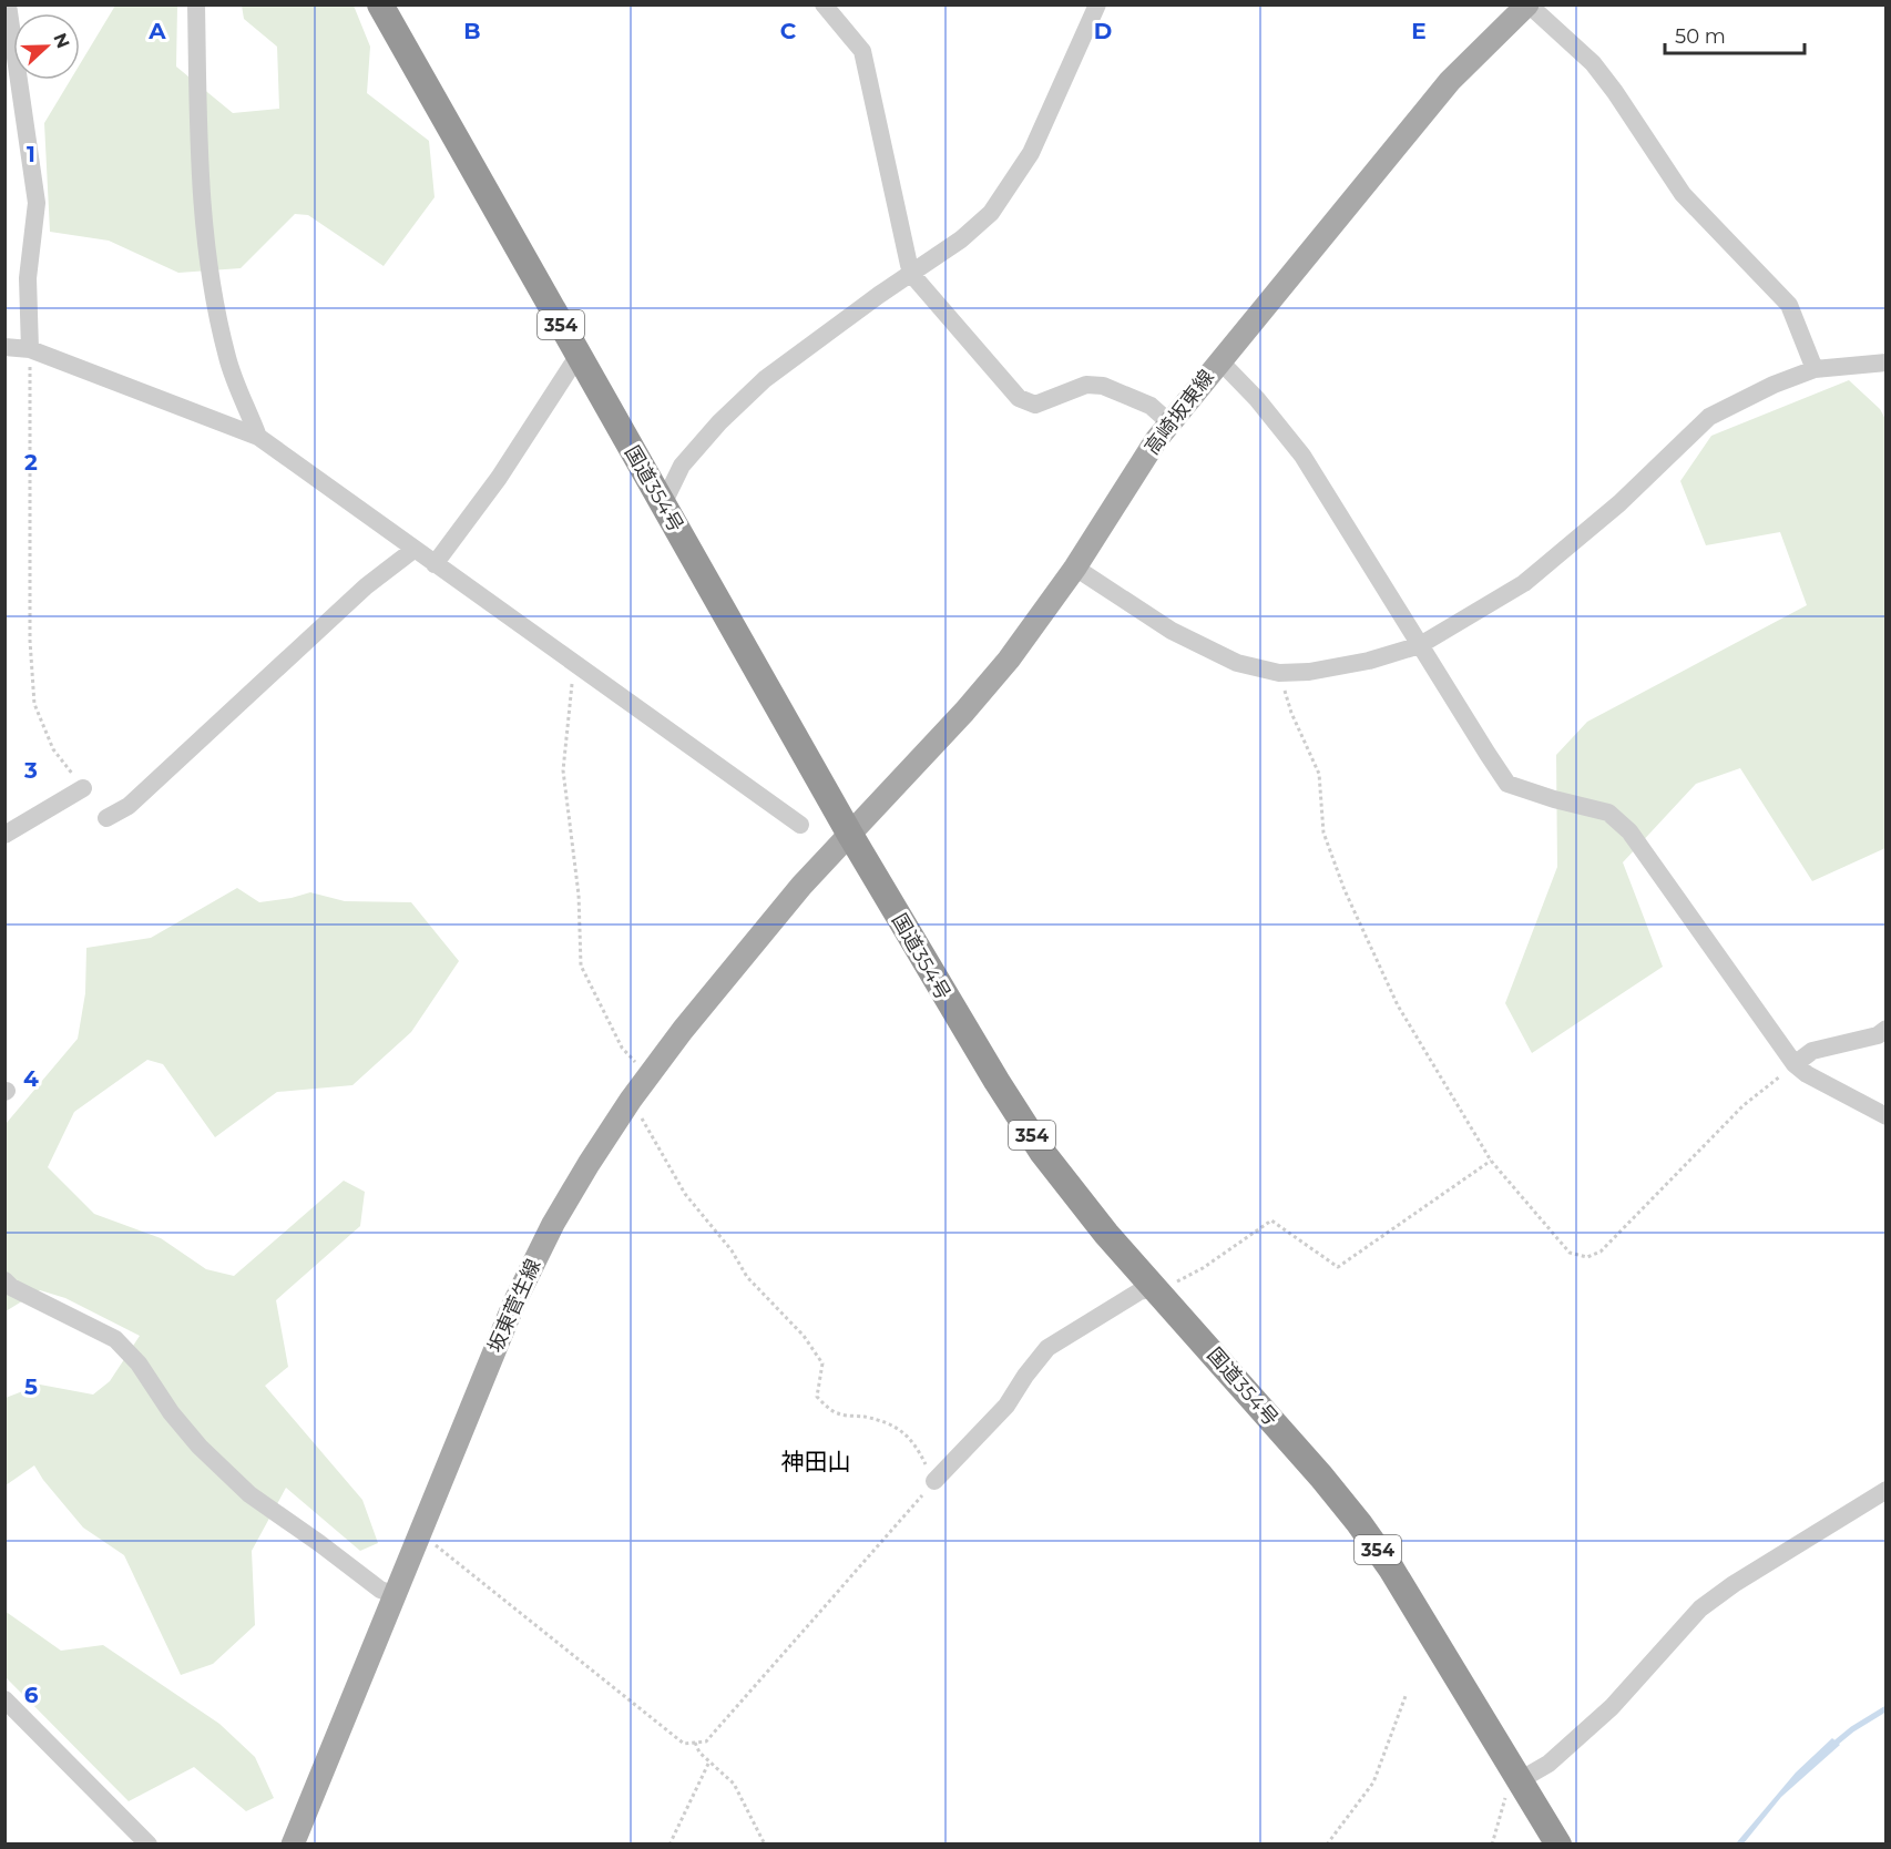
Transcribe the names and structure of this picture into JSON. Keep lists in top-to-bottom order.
{
  "streets": {
    "highway": ["354", "国道354号"],
    "main road": ["高崎坂東線", "坂東菅生線"]
  },
  "crossings": [
    ["高崎坂東線", "国道354号"],
    ["高崎坂東線", "坂東菅生線"],
    ["国道354号", "坂東菅生線"]
  ],
  "districts": ["神田山"],
  "scale_bar": "50 m",
  "north": "right",
  "grid": {
    "columns": [
      "A",
      "B",
      "C",
      "D",
      "E"
    ],
    "rows": [
      "1",
      "2",
      "3",
      "4",
      "5",
      "6"
    ]
  }
}
